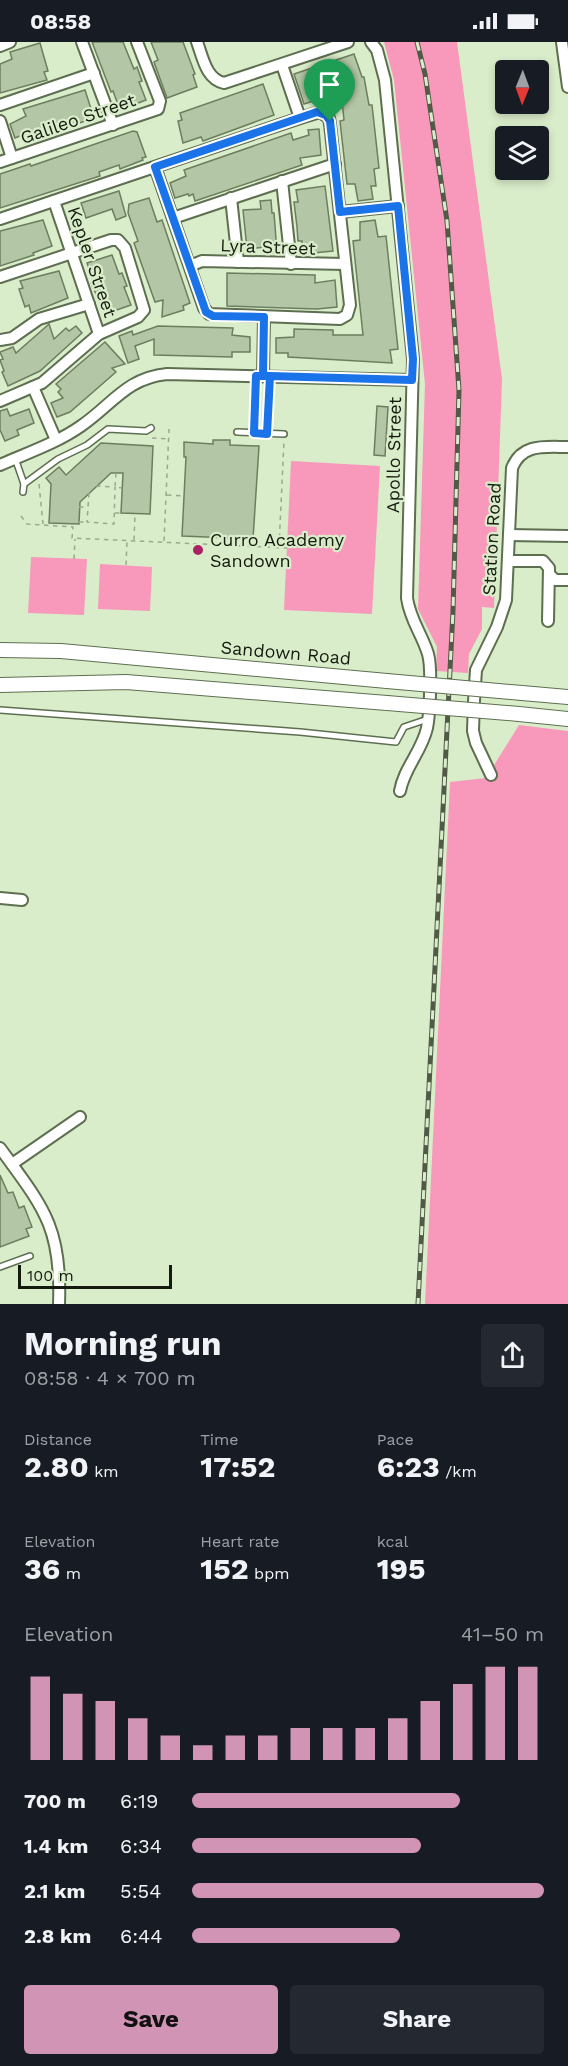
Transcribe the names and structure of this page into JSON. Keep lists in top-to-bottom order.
{
  "streets": {
    "main road": ["Sandown Road"],
    "street": [
      "Galileo Street",
      "Lyra Street",
      "Kepler Street",
      "Apollo Street",
      "Station Road"
    ]
  },
  "places": ["Curro Academy Sandown"],
  "scale_bar": "100 m",
  "north": "bottom",
  "page": {
    "status": "08:58",
    "scale": "100 m",
    "heading": ["Morning run", "08:58 · 4 × 700 m"],
    "stats": [
      ["Distance", "2.80 km"],
      ["Time", "17:52"],
      ["Pace", "6:23 /km"],
      ["Elevation", "36 m"],
      ["Heart rate", "152 bpm"],
      ["kcal", "195"]
    ],
    "chart": ["Elevation", "41–50 m"],
    "list": [
      {
        "name": "700 m",
        "note": "6:19"
      },
      {
        "name": "1.4 km",
        "note": "6:34"
      },
      {
        "name": "2.1 km",
        "note": "5:54"
      },
      {
        "name": "2.8 km",
        "note": "6:44"
      }
    ],
    "buttons": ["Save", "Share"]
  }
}
